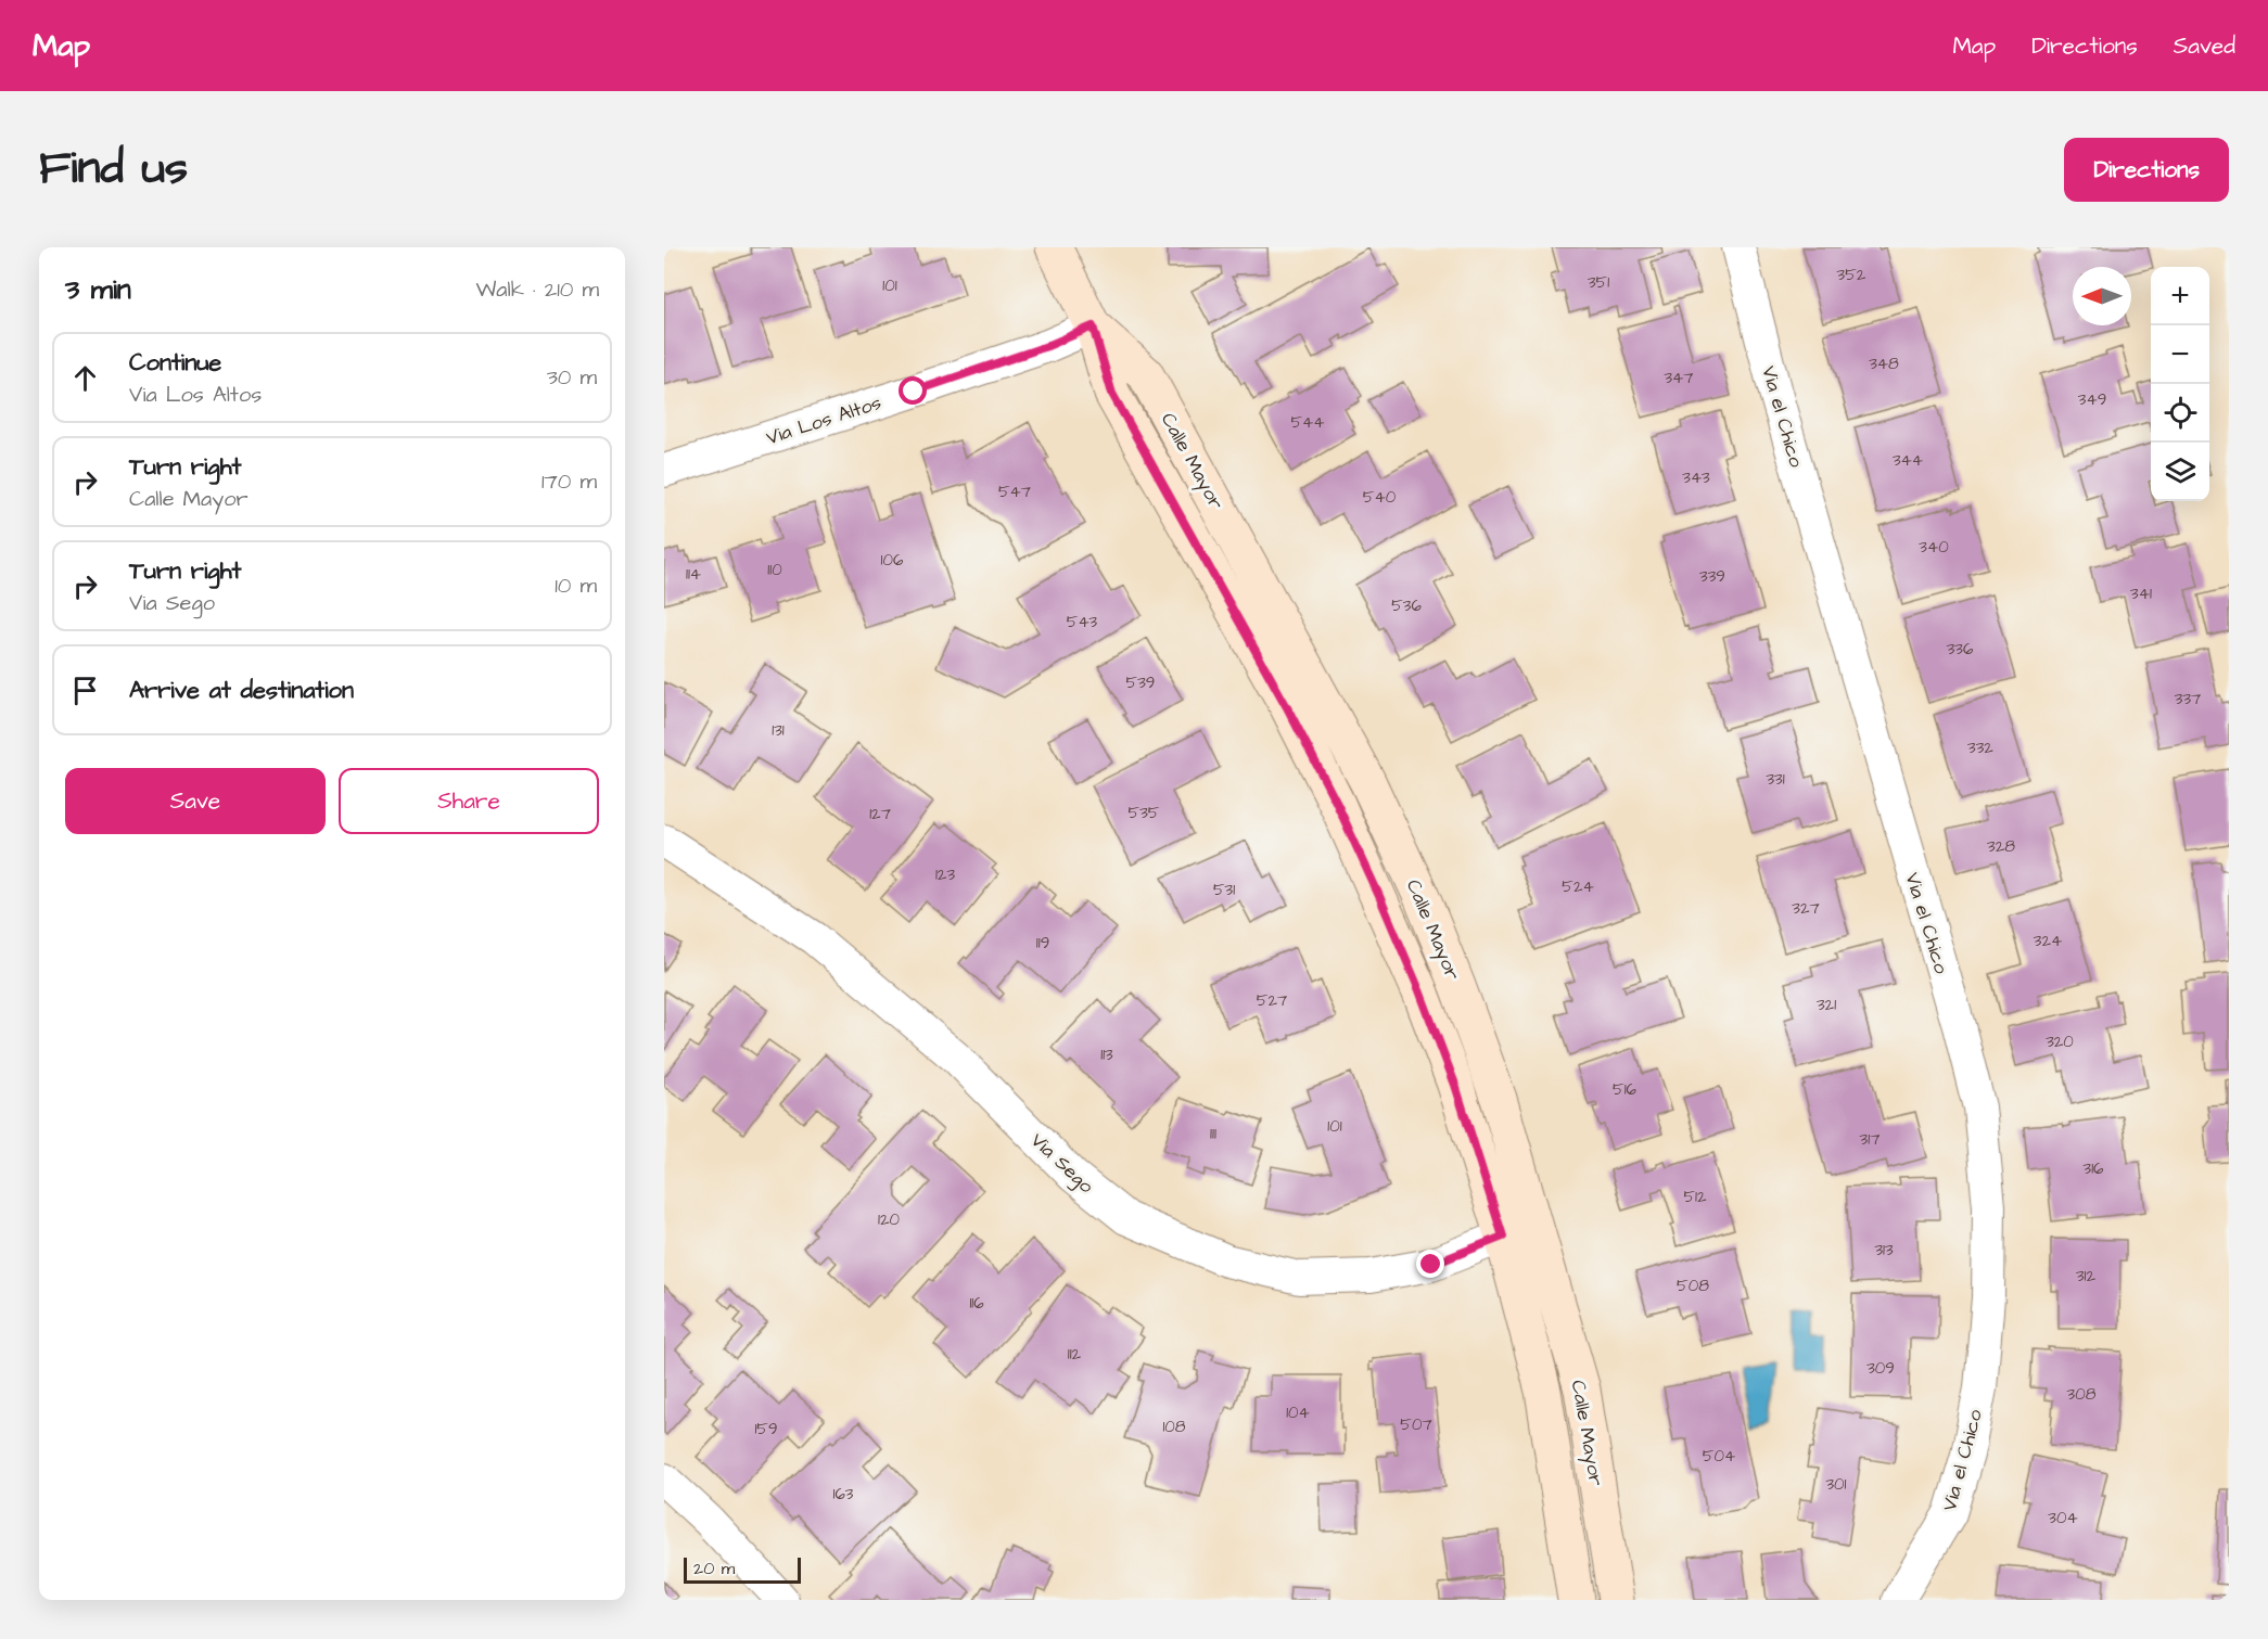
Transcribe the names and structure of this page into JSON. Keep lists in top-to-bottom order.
{
  "streets": {
    "street": [
      "Via el Chico",
      "Via Los Altos",
      "Calle Mayor",
      "Via Sego"
    ]
  },
  "crossings": [
    ["Via Los Altos", "Calle Mayor"],
    ["Calle Mayor", "Via Sego"]
  ],
  "house_numbers": [
    "352",
    "351",
    "101",
    "348",
    "347",
    "349",
    "544",
    "344",
    "343",
    "547",
    "540",
    "340",
    "106",
    "110",
    "114",
    "339",
    "341",
    "536",
    "543",
    "336",
    "539",
    "337",
    "131",
    "332",
    "331",
    "535",
    "127",
    "328",
    "123",
    "524",
    "531",
    "327",
    "324",
    "119",
    "527",
    "321",
    "320",
    "113",
    "516",
    "101",
    "111",
    "317",
    "316",
    "512",
    "120",
    "313",
    "312",
    "508",
    "116",
    "112",
    "309",
    "308",
    "104",
    "507",
    "108",
    "159",
    "504",
    "301",
    "163",
    "304"
  ],
  "scale_bar": "20 m",
  "north": "left",
  "page": {
    "header": "Map",
    "nav": ["Map", "Directions", "Saved"],
    "title": "Find us",
    "buttons": [
      "Directions",
      ["Save", "Share"]
    ],
    "heading": ["3 min", "Walk · 210 m"],
    "map_buttons": ["+", "−"],
    "list": [
      ["Continue", "Via Los Altos", "30 m"],
      ["Turn right", "Calle Mayor", "170 m"],
      ["Turn right", "Via Sego", "10 m"],
      "Arrive at destination"
    ],
    "scale": "20 m"
  }
}
